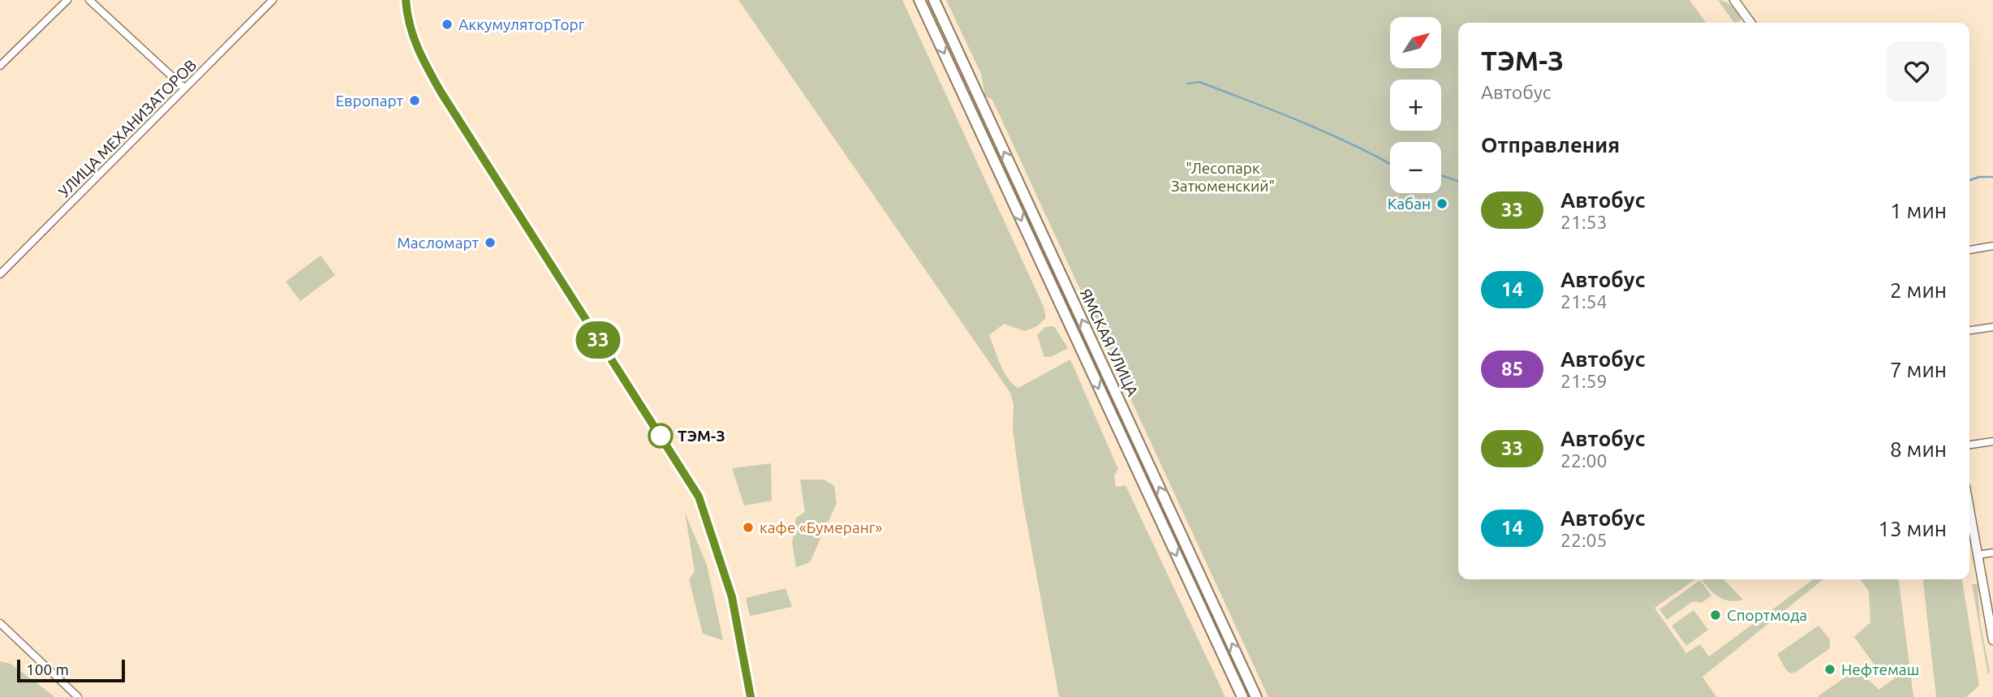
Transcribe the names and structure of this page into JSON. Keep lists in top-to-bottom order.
{
  "streets": {
    "main road": ["ЯМСКАЯ УЛИЦА"],
    "street": ["УЛИЦА МЕХАНИЗАТОРОВ"]
  },
  "parks": ["\"Лесопарк Затюменский\""],
  "places": [
    "АккумуляторТорг",
    "Европарт",
    "Кабан",
    "Масломарт",
    "ТЭМ-З",
    "кафе «Бумеранг»",
    "Спортмода",
    "Нефтемаш"
  ],
  "lines": ["bus line 33"],
  "scale_bar": "100 m",
  "north": "top right",
  "page": {
    "on_map": "33",
    "map_buttons": ["+", "−"],
    "heading": [
      ["ТЭМ-З", "Автобус"],
      "Отправления"
    ],
    "list": [
      {
        "mark": "33",
        "name": "Автобус",
        "note": "21:53",
        "value": "1 мин"
      },
      {
        "mark": "14",
        "name": "Автобус",
        "note": "21:54",
        "value": "2 мин"
      },
      {
        "mark": "85",
        "name": "Автобус",
        "note": "21:59",
        "value": "7 мин"
      },
      {
        "mark": "33",
        "name": "Автобус",
        "note": "22:00",
        "value": "8 мин"
      },
      {
        "mark": "14",
        "name": "Автобус",
        "note": "22:05",
        "value": "13 мин"
      }
    ],
    "scale": "100 m"
  }
}
